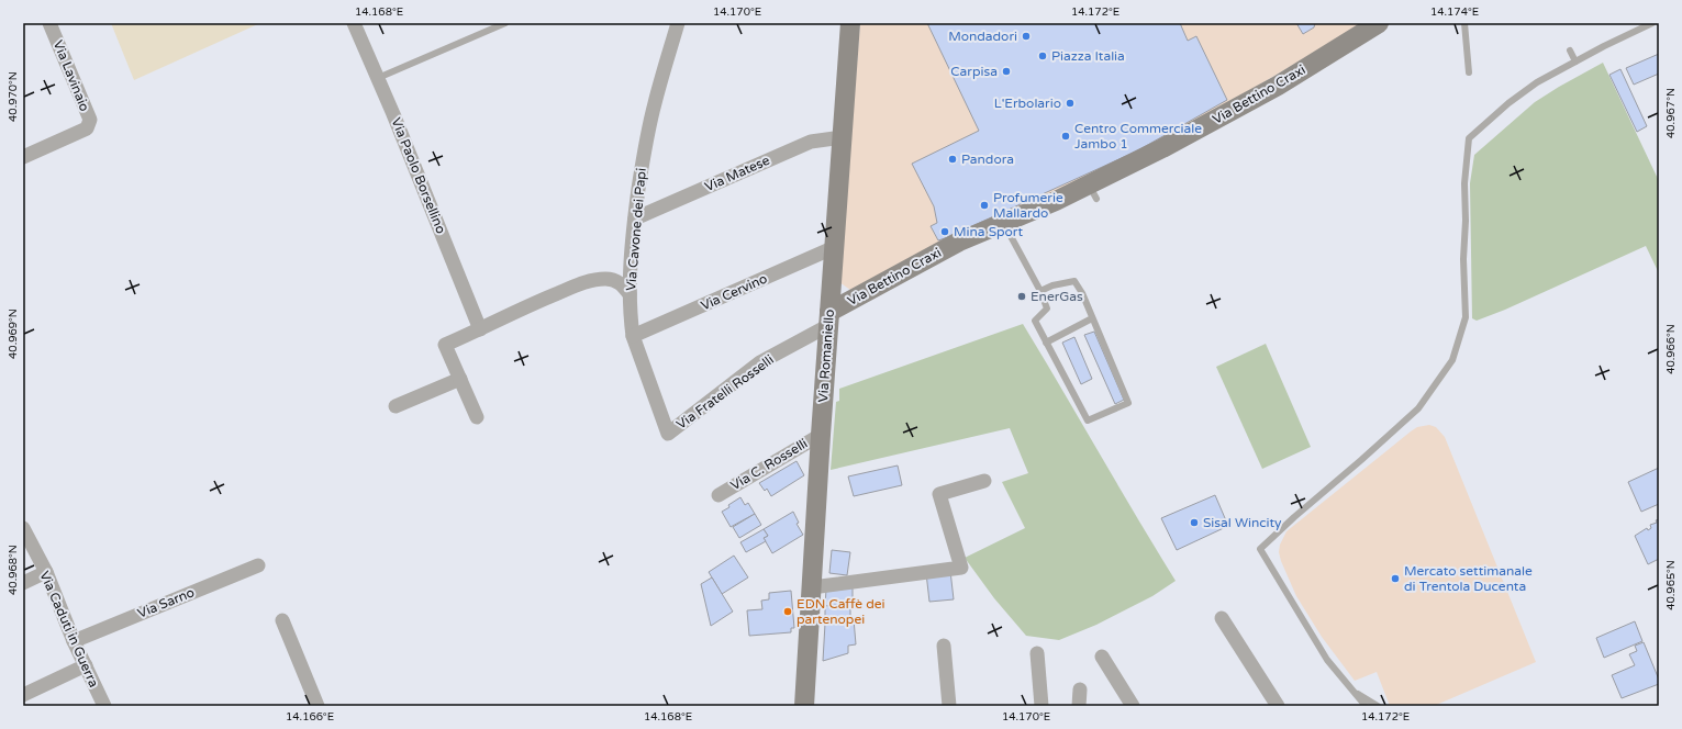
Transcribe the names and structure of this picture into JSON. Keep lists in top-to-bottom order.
{
  "streets": {
    "street": [
      "Via Lavinaio",
      "Via Bettino Craxi",
      "Via Matese",
      "Via Paolo Borsellino",
      "Via Cavone dei Papi",
      "Via Cervino",
      "Via Romaniello",
      "Via Fratelli Rosselli",
      "Via C. Rosselli",
      "Via Sarno",
      "Via Caduti in Guerra"
    ]
  },
  "crossings": [
    ["Via Bettino Craxi", "Via Romaniello"],
    ["Via Bettino Craxi", "Via Fratelli Rosselli"],
    ["Via Matese", "Via Cavone dei Papi"],
    ["Via Matese", "Via Romaniello"],
    ["Via Cavone dei Papi", "Via Cervino"],
    ["Via Cavone dei Papi", "Via Fratelli Rosselli"],
    ["Via Cervino", "Via Romaniello"],
    ["Via Romaniello", "Via Fratelli Rosselli"],
    ["Via Romaniello", "Via C. Rosselli"],
    ["Via Sarno", "Via Caduti in Guerra"]
  ],
  "places": [
    "Mondadori",
    "Piazza Italia",
    "Carpisa",
    "L'Erbolario",
    "Centro Commerciale Jambo 1",
    "Pandora",
    "Profumerie Mallardo",
    "Mina Sport",
    "EnerGas",
    "Sisal Wincity",
    "Mercato settimanale di Trentola Ducenta",
    "EDN Caffè dei partenopei"
  ],
  "coordinates": [
    "14.168°E",
    "14.170°E",
    "14.172°E",
    "14.174°E",
    "40.970°N",
    "40.967°N",
    "40.969°N",
    "40.966°N",
    "40.968°N",
    "40.965°N",
    "14.166°E"
  ]
}
